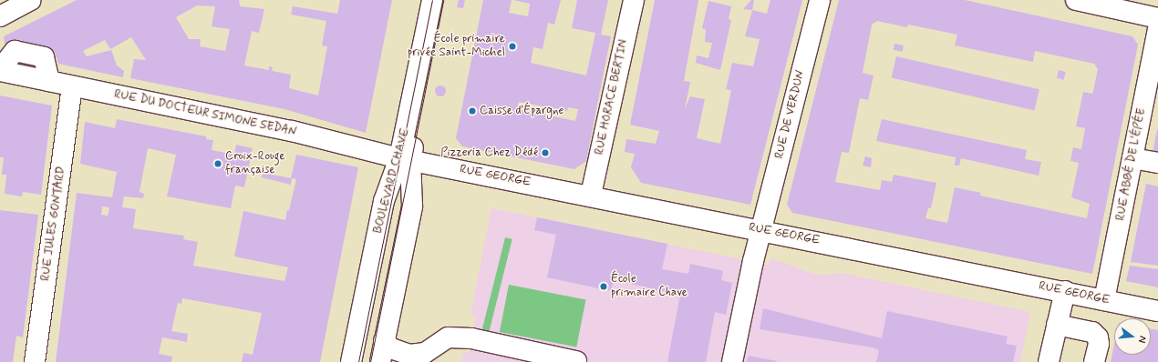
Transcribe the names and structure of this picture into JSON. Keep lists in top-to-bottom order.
{
  "streets": {
    "street": [
      "RUE HORACE BERTIN",
      "RUE DU DOCTEUR SIMONE SEDAN",
      "RUE DE VERDUN",
      "RUE ABBÉ DE L'ÉPÉE",
      "RUE GEORGE",
      "BOULEVARD CHAVE",
      "RUE JULES GONTARD"
    ]
  },
  "crossings": [
    ["RUE HORACE BERTIN", "RUE GEORGE"],
    ["RUE DU DOCTEUR SIMONE SEDAN", "RUE GEORGE"],
    ["RUE DU DOCTEUR SIMONE SEDAN", "BOULEVARD CHAVE"],
    ["RUE DU DOCTEUR SIMONE SEDAN", "RUE JULES GONTARD"],
    ["RUE DE VERDUN", "RUE GEORGE"],
    ["RUE ABBÉ DE L'ÉPÉE", "RUE GEORGE"],
    ["RUE GEORGE", "BOULEVARD CHAVE"]
  ],
  "places": [
    "École primaire privée Saint-Michel",
    "Caisse d'Épargne",
    "Pizzeria Chez Dédé",
    "Croix-Rouge française",
    "École primaire Chave"
  ],
  "north": "right"
}
